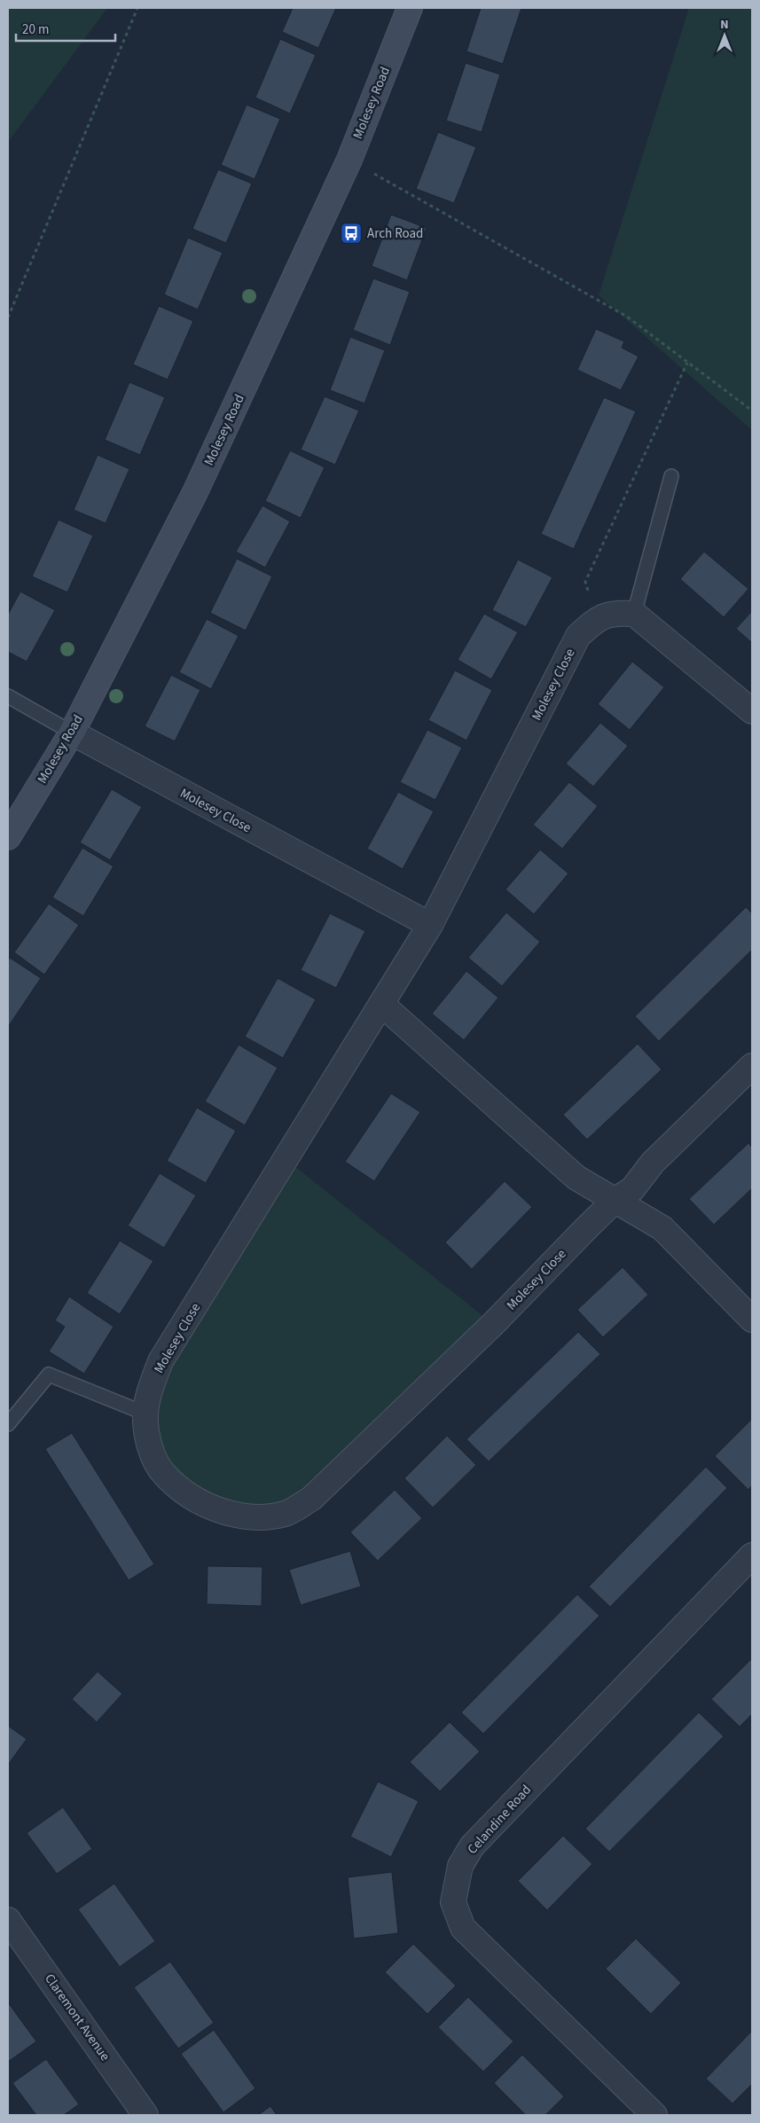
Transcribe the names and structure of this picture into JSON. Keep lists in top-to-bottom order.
{
  "streets": {
    "street": [
      "Molesey Road",
      "Molesey Close",
      "Celandine Road",
      "Claremont Avenue"
    ]
  },
  "crossings": [
    ["Molesey Road", "Molesey Close"]
  ],
  "places": {
    "bus stop": ["Arch Road"]
  },
  "scale_bar": "20 m",
  "north": "top"
}
